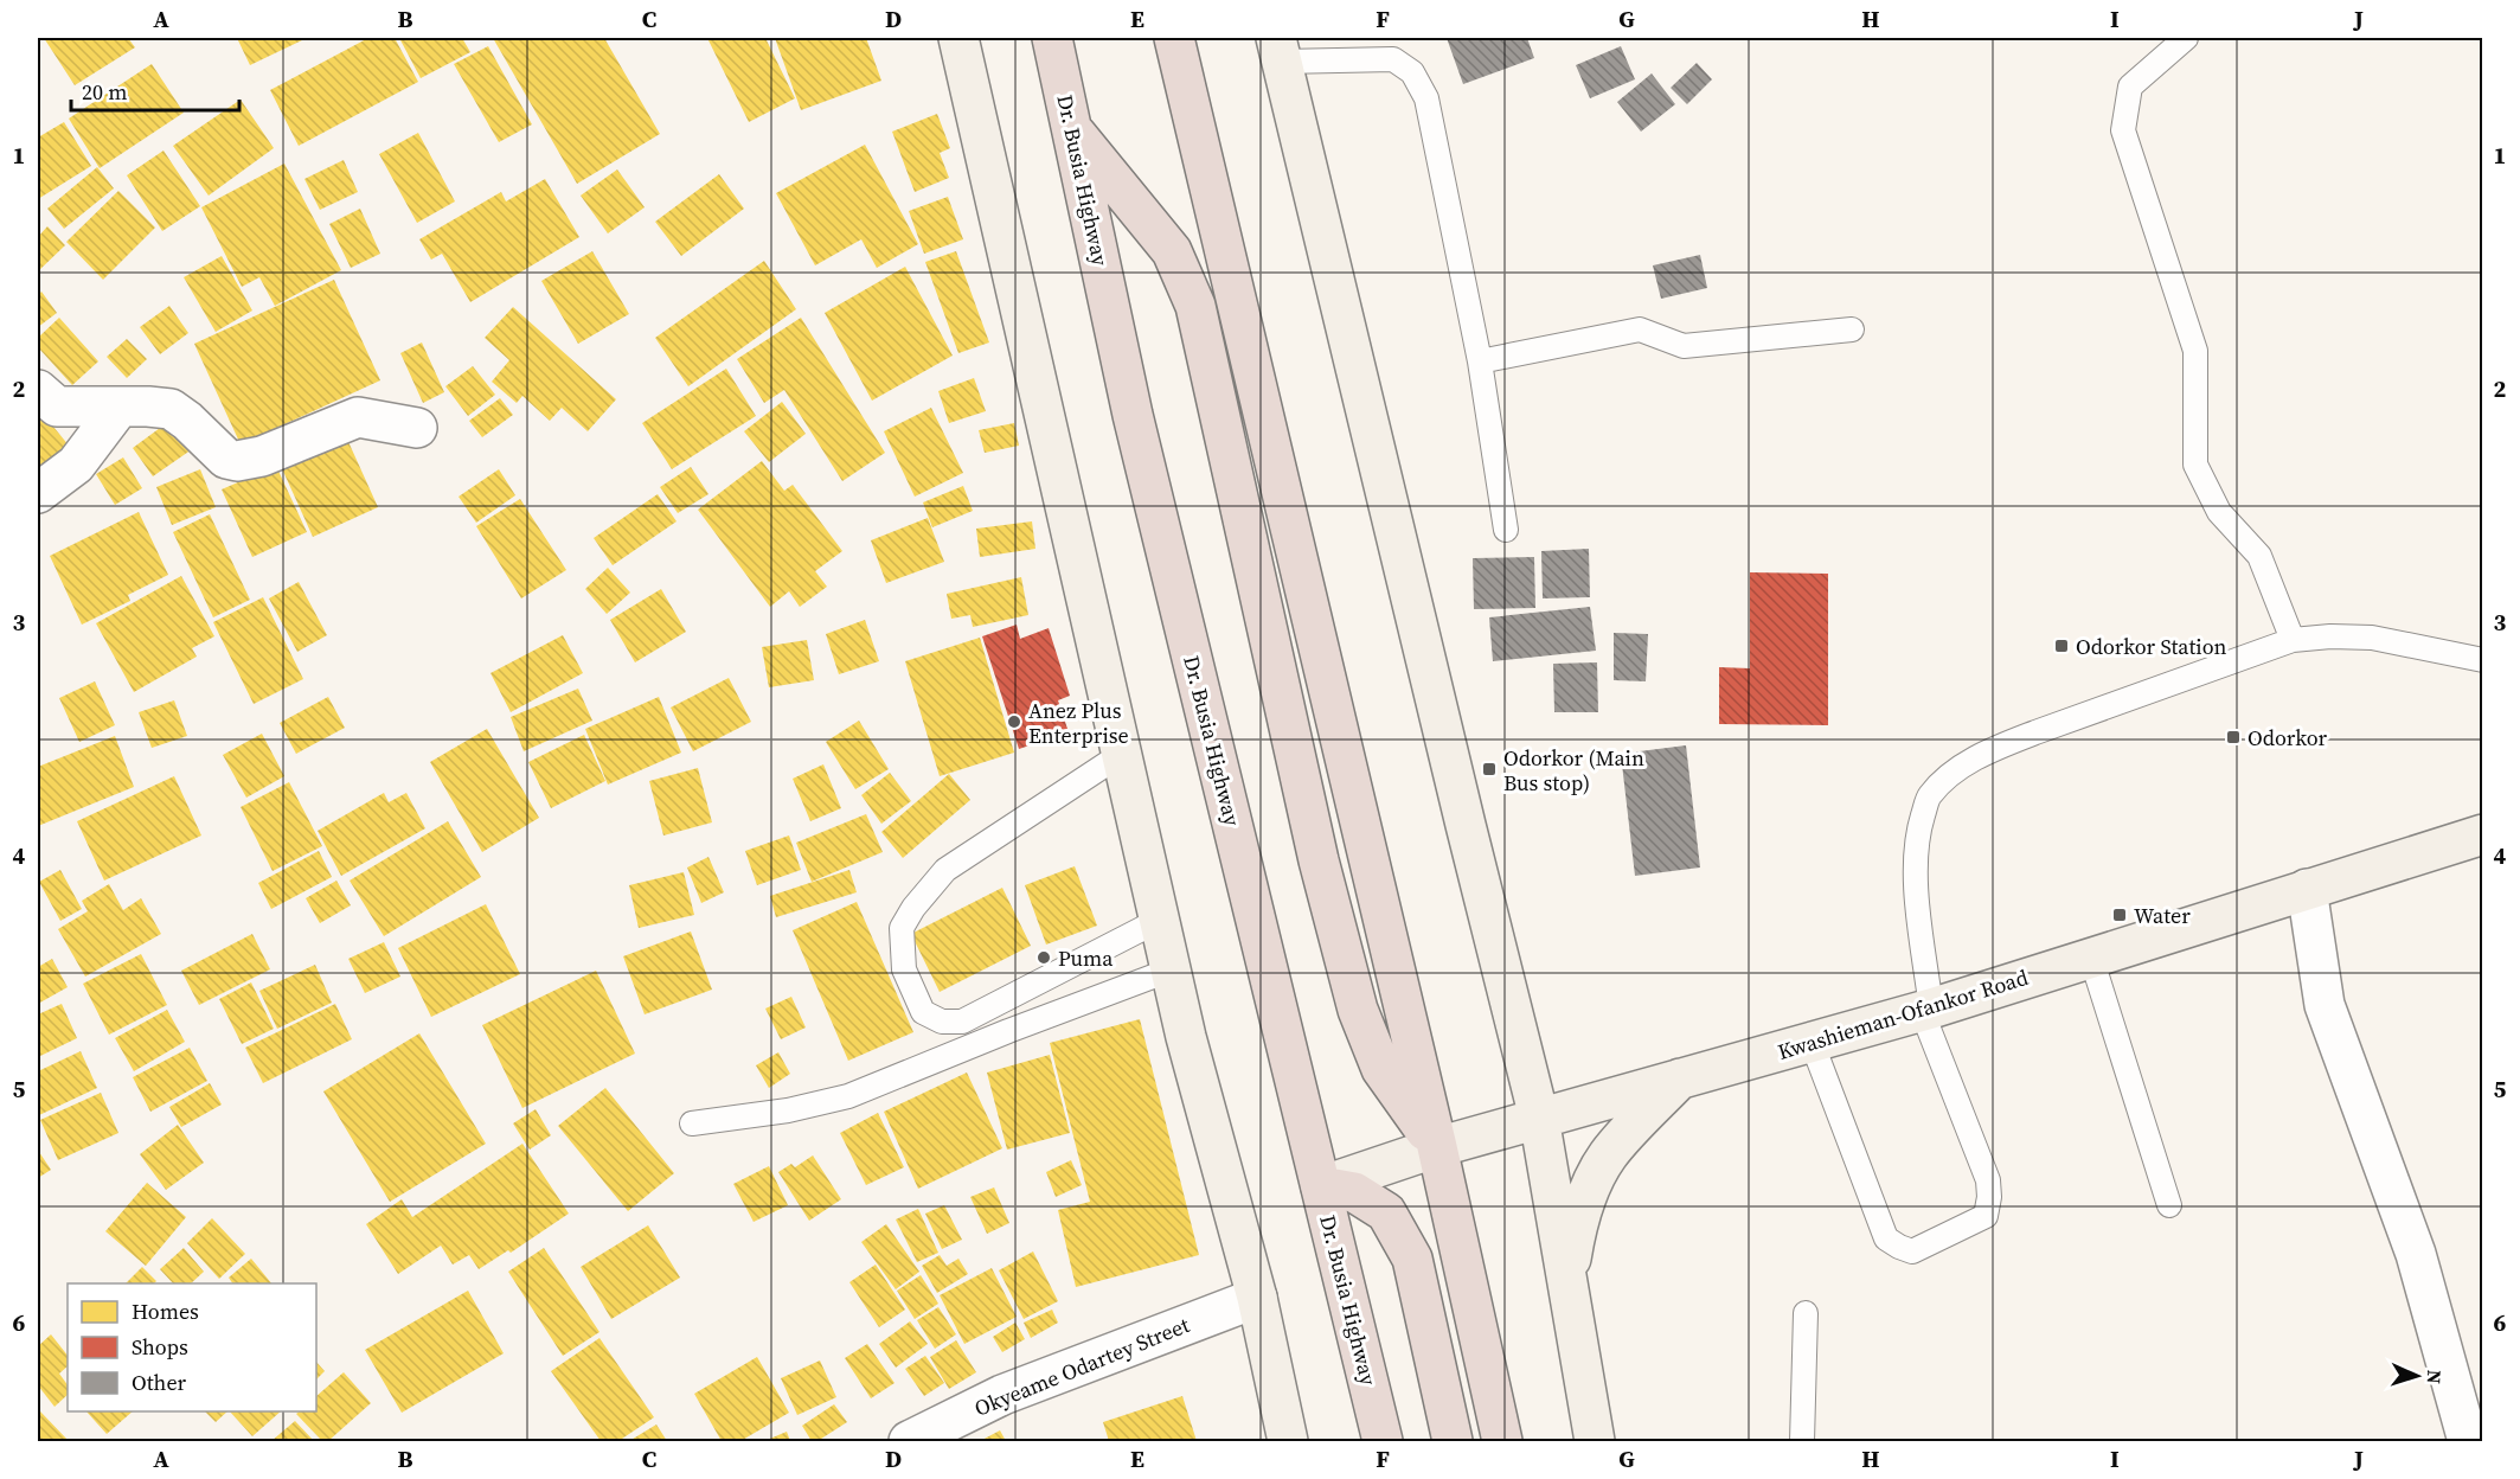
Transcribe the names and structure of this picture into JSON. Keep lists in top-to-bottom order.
{
  "streets": {
    "highway": ["Dr. Busia Highway"],
    "street": ["Kwashieman-Ofankor Road", "Okyeame Odartey Street"]
  },
  "crossings": [
    ["Dr. Busia Highway", "Kwashieman-Ofankor Road"]
  ],
  "places": {
    "transit": [
      "Odorkor Station",
      "Odorkor",
      "Odorkor (Main Bus stop)",
      "Water"
    ],
    "other": ["Anez Plus Enterprise", "Puma"]
  },
  "legend": ["Homes", "Shops", "Other"],
  "scale_bar": "20 m",
  "north": "right",
  "grid": {
    "columns": [
      "A",
      "B",
      "C",
      "D",
      "E",
      "F",
      "G",
      "H",
      "I",
      "J"
    ],
    "rows": [
      "1",
      "2",
      "3",
      "4",
      "5",
      "6"
    ]
  }
}
